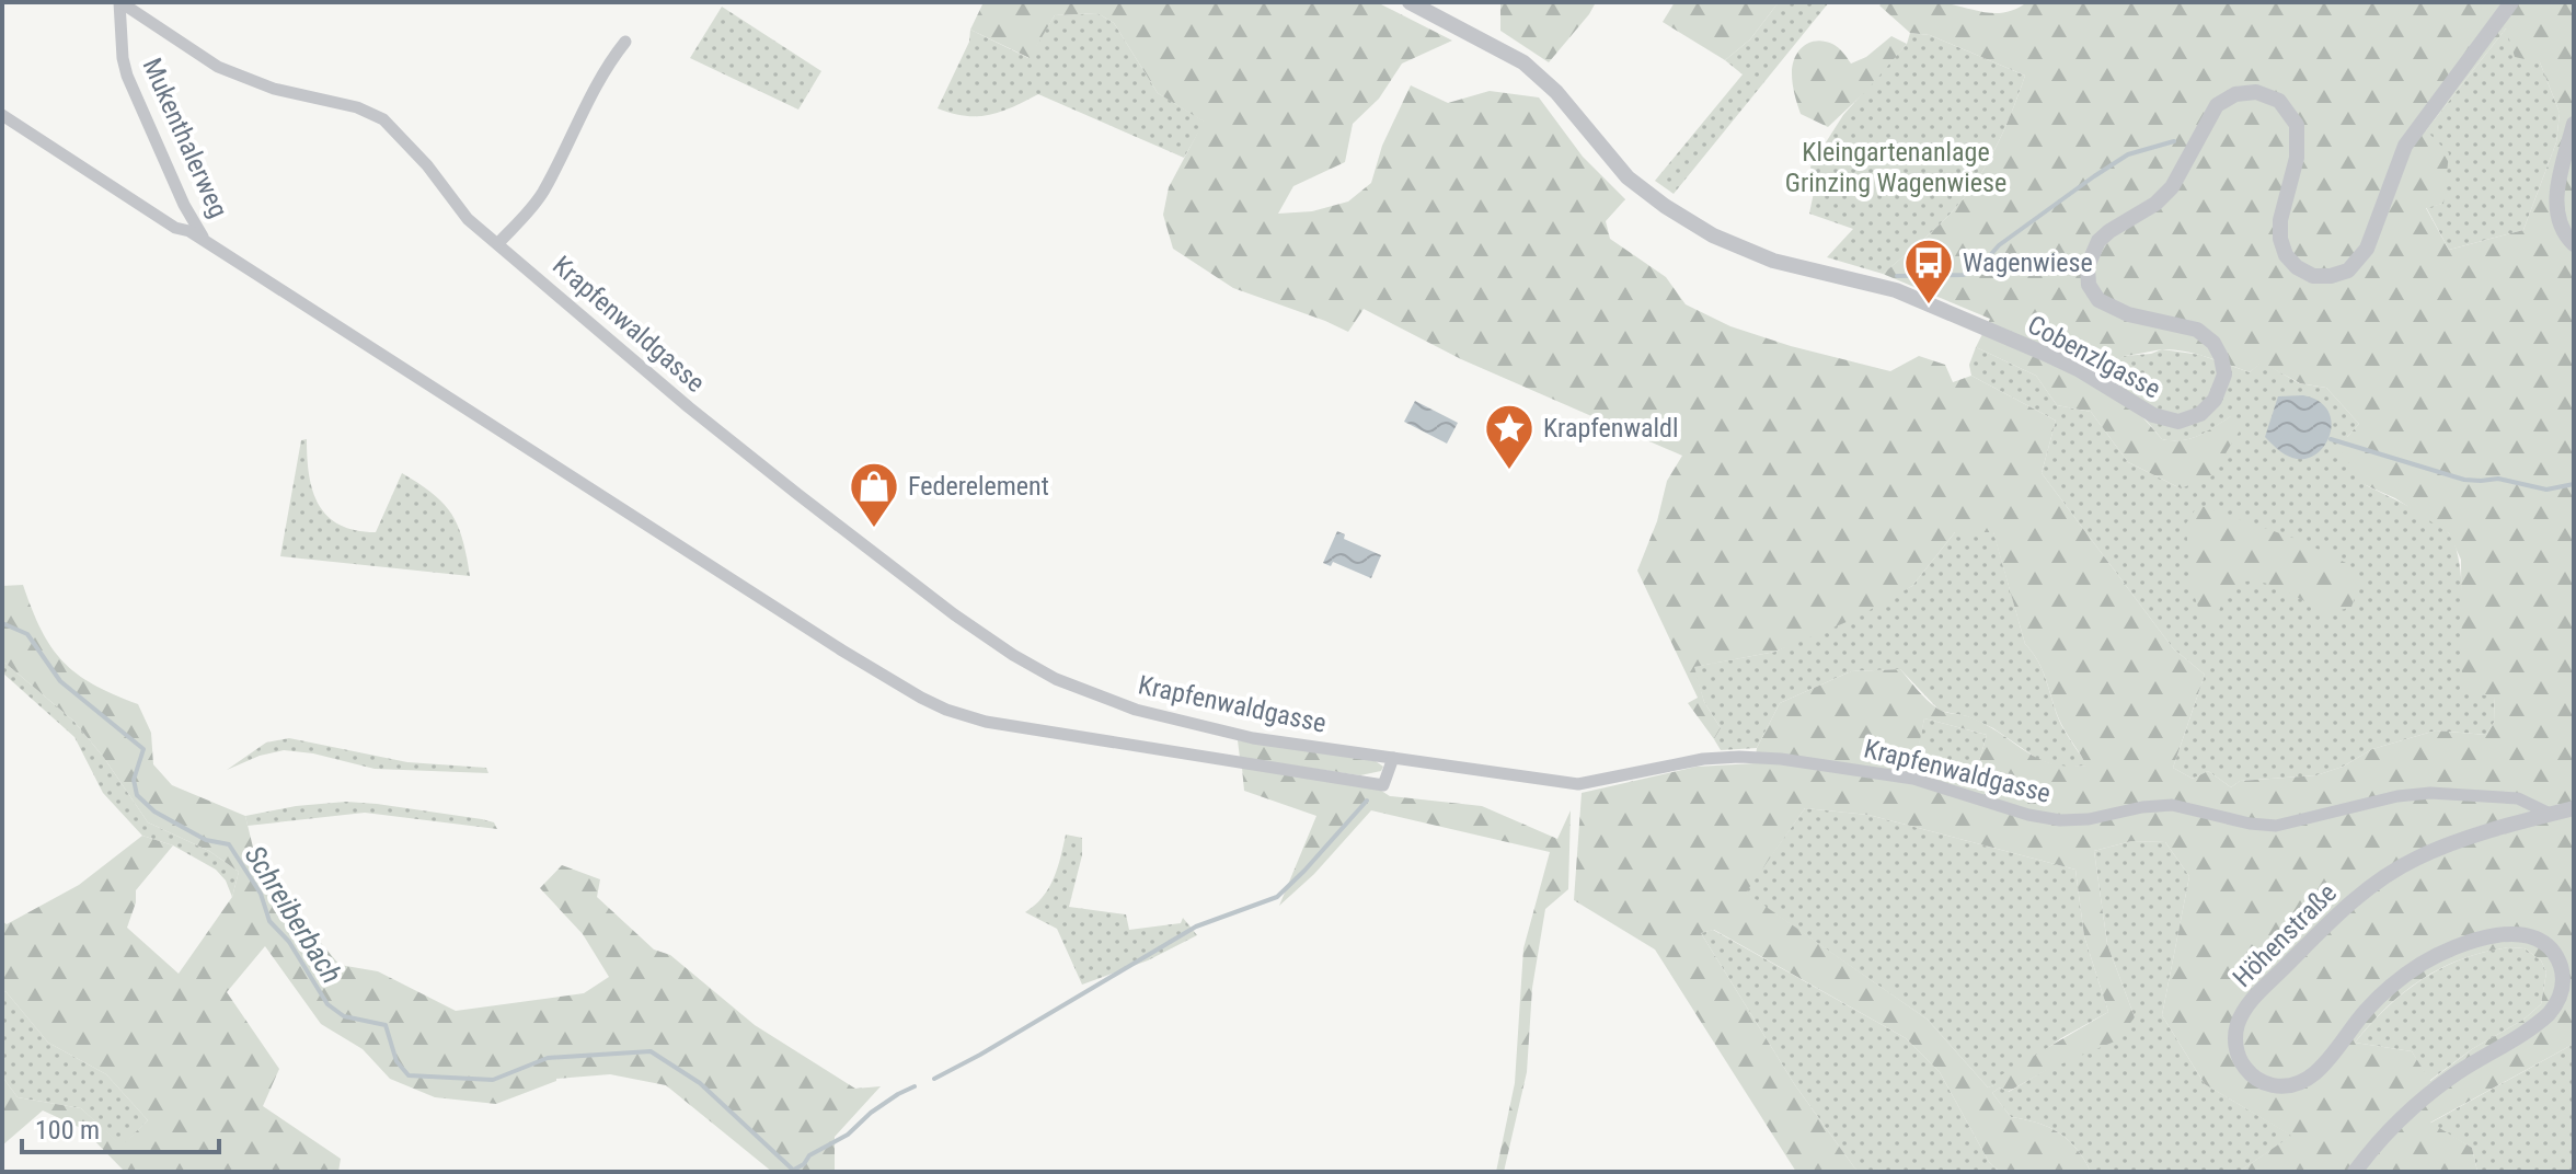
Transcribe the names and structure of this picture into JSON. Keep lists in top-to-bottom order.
{
  "streets": {
    "street": [
      "Mukenthalerweg",
      "Krapfenwaldgasse",
      "Cobenzlgasse",
      "Höhenstraße"
    ]
  },
  "crossings": [
    ["Mukenthalerweg", "Krapfenwaldgasse"],
    ["Krapfenwaldgasse", "Höhenstraße"]
  ],
  "water": ["Schreiberbach"],
  "parks": ["Kleingartenanlage Grinzing Wagenwiese"],
  "places": {
    "bus stop": ["Wagenwiese"],
    "place": ["Krapfenwaldl"],
    "shop": ["Federelement"]
  },
  "scale_bar": "100 m"
}
